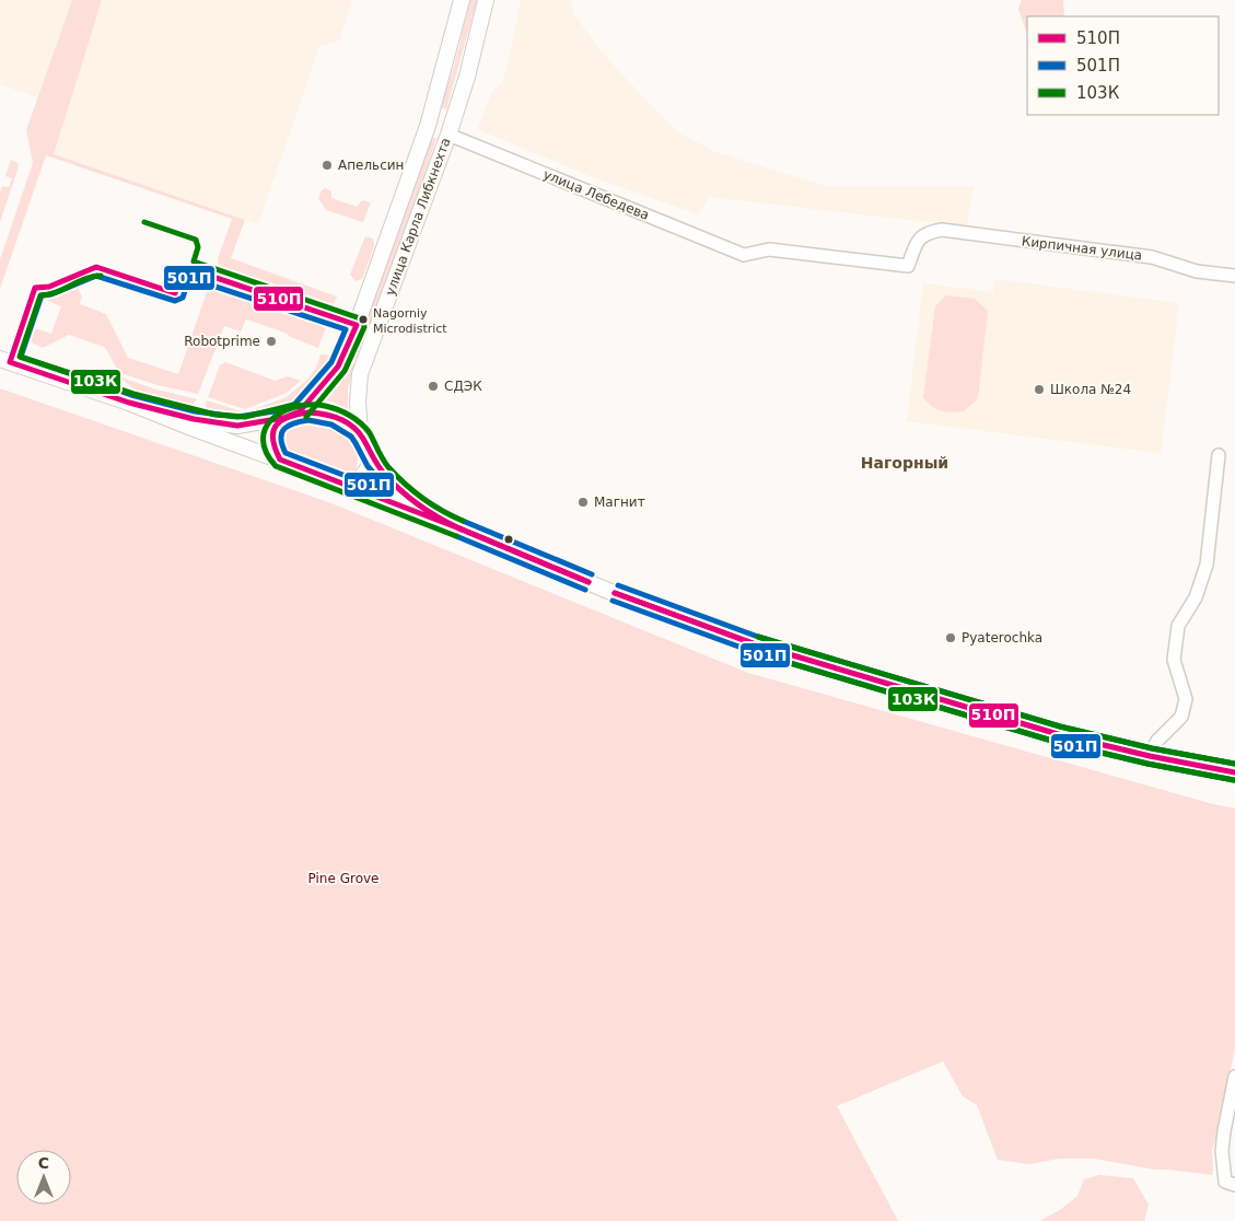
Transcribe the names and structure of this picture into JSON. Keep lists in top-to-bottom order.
{
  "streets": {
    "main road": ["улица Карла Либкнехта"],
    "street": ["улица Лебедева", "Кирпичная улица"]
  },
  "crossings": [
    ["улица Лебедева", "улица Карла Либкнехта"],
    ["улица Лебедева", "Кирпичная улица"]
  ],
  "districts": ["Нагорный"],
  "parks": ["Pine Grove"],
  "places": [
    "Апельсин",
    "Nagorniy Microdistrict",
    "Robotprime",
    "СДЭК",
    "Школа №24",
    "Магнит",
    "Pyaterochka"
  ],
  "lines": ["transit line 103К", "transit line 510П", "transit line 501П"],
  "legend": ["510П", "501П", "103К"],
  "north": "top"
}
